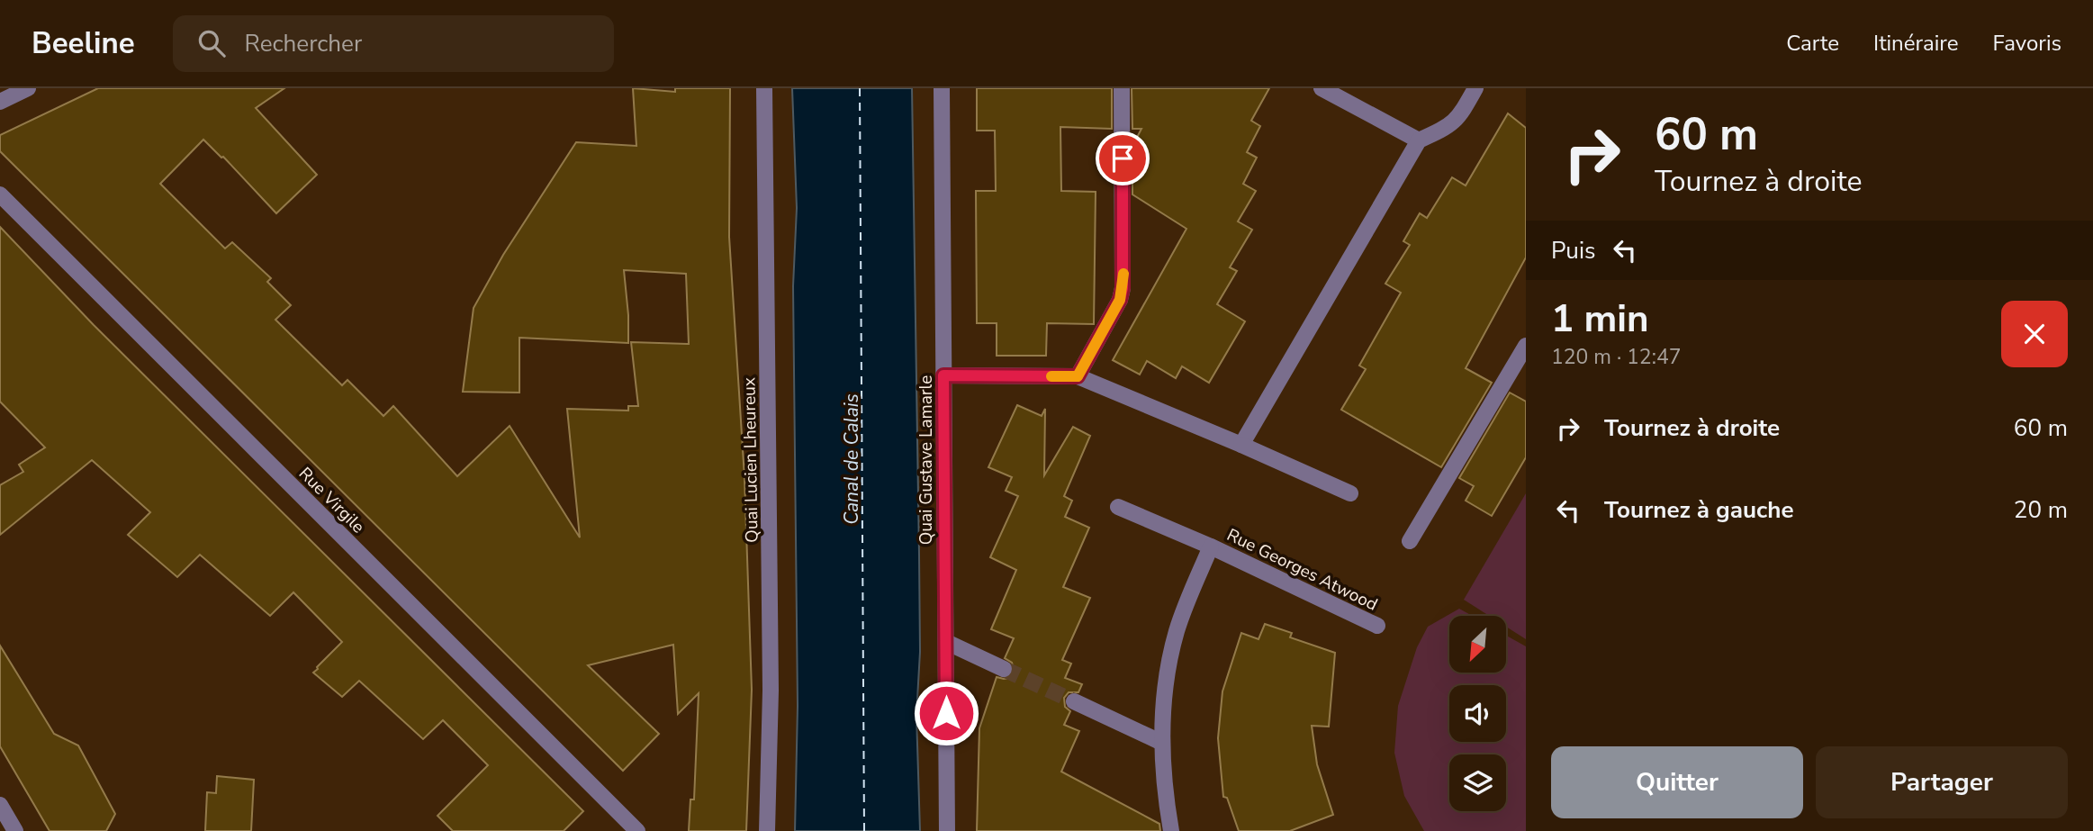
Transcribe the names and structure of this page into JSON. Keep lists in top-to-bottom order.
{
  "streets": {
    "street": [
      "Quai Lucien Lheureux",
      "Quai Gustave Lamarle",
      "Rue Virgile",
      "Rue Georges Atwood"
    ]
  },
  "water": ["Canal de Calais"],
  "north": "bottom left",
  "page": {
    "header": "Beeline",
    "search": "Rechercher",
    "nav": ["Carte", "Itinéraire", "Favoris"],
    "turn": ["60 m", "Tournez à droite"],
    "then": "Puis",
    "heading": ["1 min", "120 m · 12:47"],
    "list": [
      {
        "name": "Tournez à droite",
        "value": "60 m"
      },
      {
        "name": "Tournez à gauche",
        "value": "20 m"
      }
    ],
    "buttons": ["Quitter", "Partager"]
  }
}
